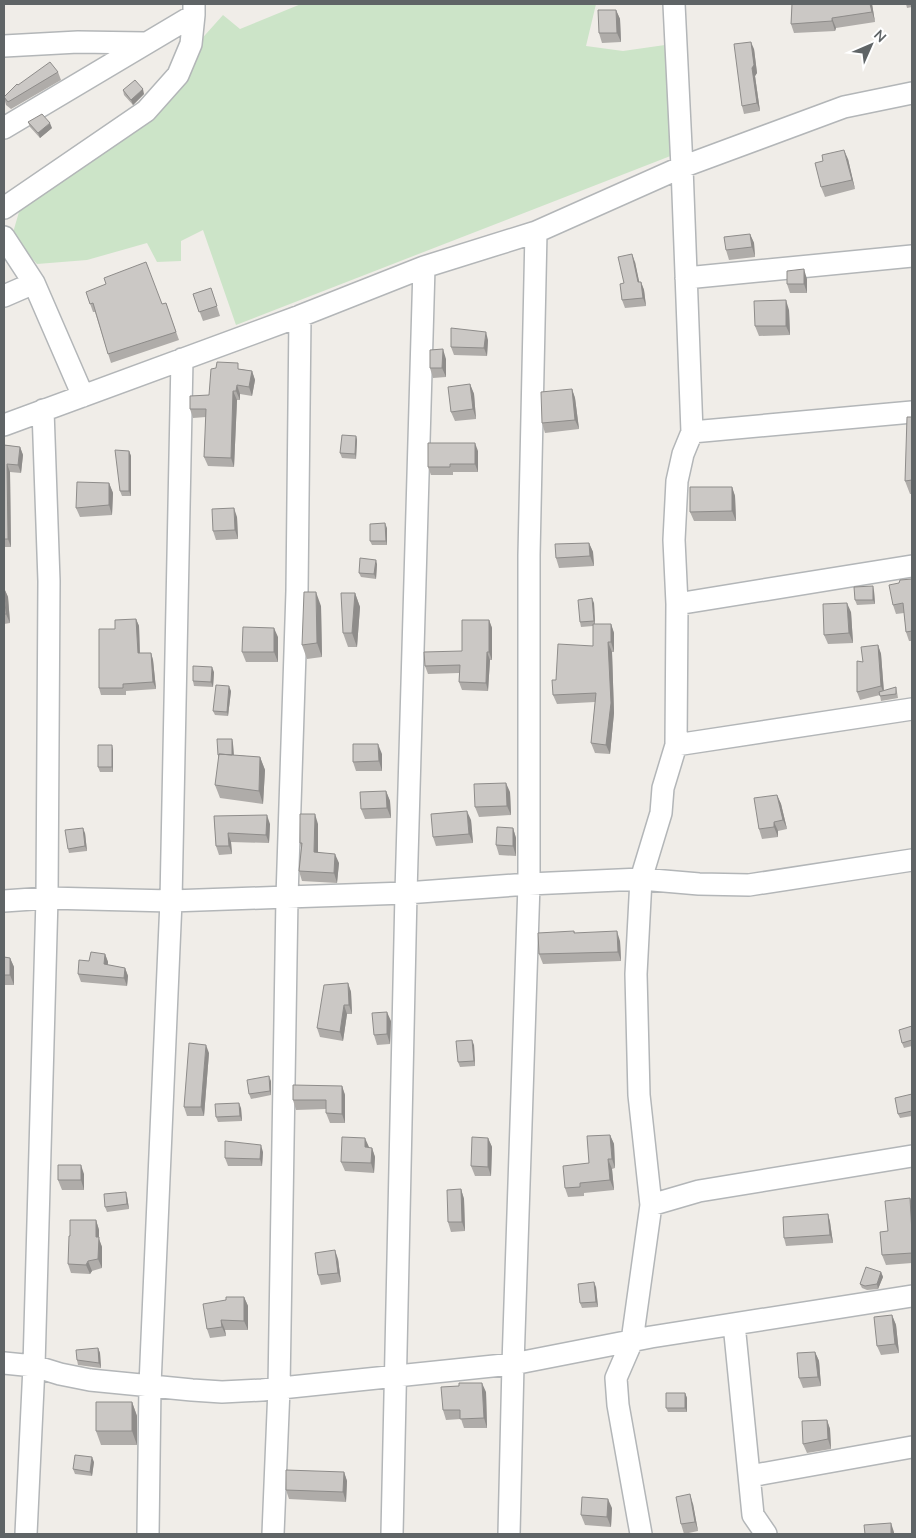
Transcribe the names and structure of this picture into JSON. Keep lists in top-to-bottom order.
{
  "north": "top right"
}
